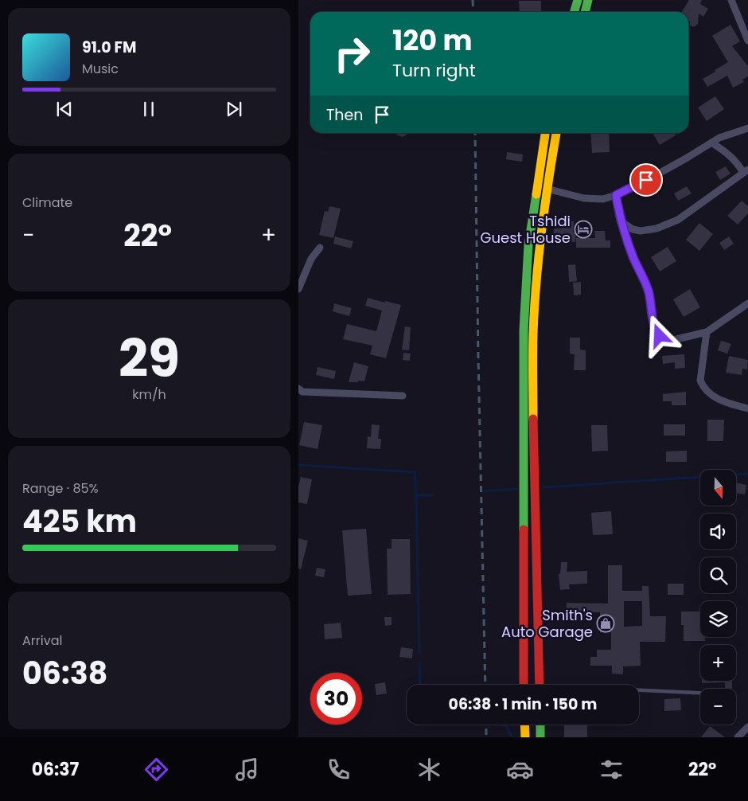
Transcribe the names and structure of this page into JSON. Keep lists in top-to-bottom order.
{
  "places": {
    "hotel": ["Tshidi Guest House"],
    "shop": ["Smith's Auto Garage"]
  },
  "north": "bottom",
  "page": {
    "turn": ["120 m", "Turn right"],
    "song": ["91.0 FM", "Music"],
    "then": "Then",
    "tile": [
      "Climate",
      ["29", "km/h"],
      ["Range · 85%", "425 km"],
      ["Arrival", "06:38"]
    ],
    "heat": ["−", "22°", "+"],
    "map_buttons": ["+", "−"],
    "limit": "30",
    "trip": "06:38 · 1 min · 150 m",
    "tabs": ["06:37", "22°"]
  }
}
